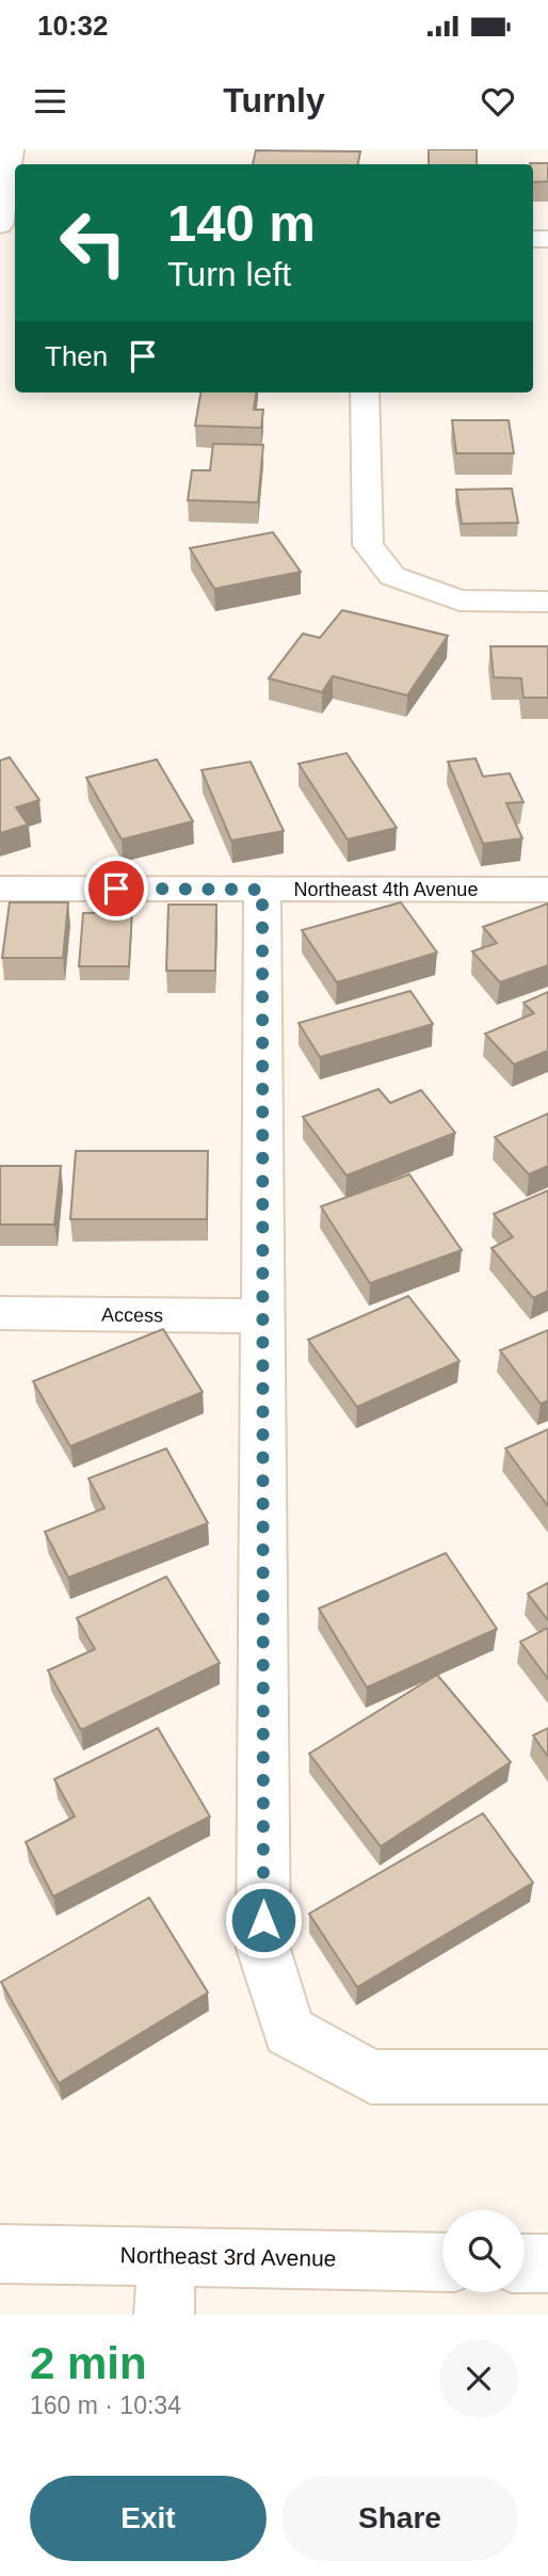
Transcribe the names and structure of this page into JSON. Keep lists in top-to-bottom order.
{
  "streets": {
    "street": ["Northeast 4th Avenue", "Access", "Northeast 3rd Avenue"]
  },
  "page": {
    "status": "10:32",
    "header": "Turnly",
    "turn": ["140 m", "Turn left"],
    "then": "Then",
    "heading": ["2 min", "160 m · 10:34"],
    "buttons": ["Exit", "Share"]
  }
}
